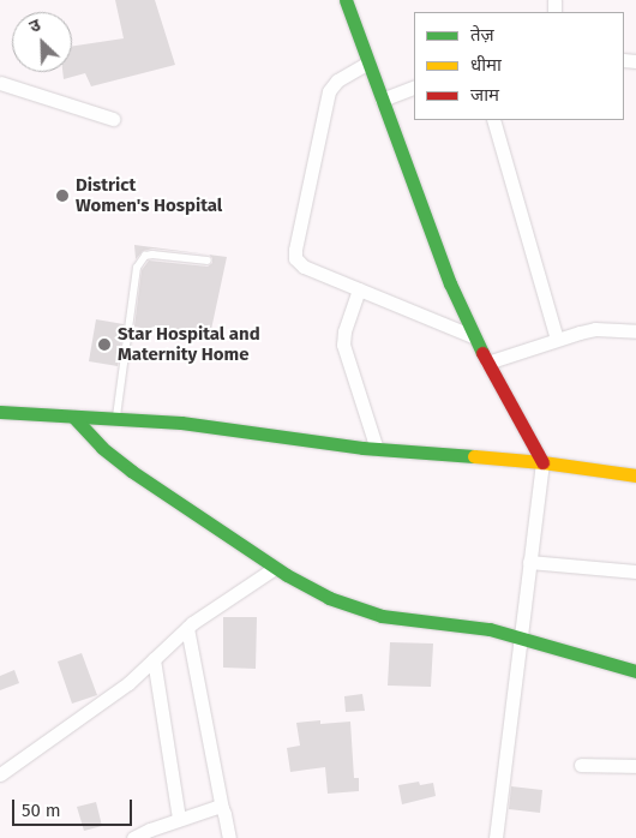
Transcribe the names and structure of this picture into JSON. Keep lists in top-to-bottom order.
{
  "places": ["District Women's Hospital", "Star Hospital and Maternity Home"],
  "legend": ["तेज़", "धीमा", "जाम"],
  "scale_bar": "50 m",
  "north": "top left"
}
